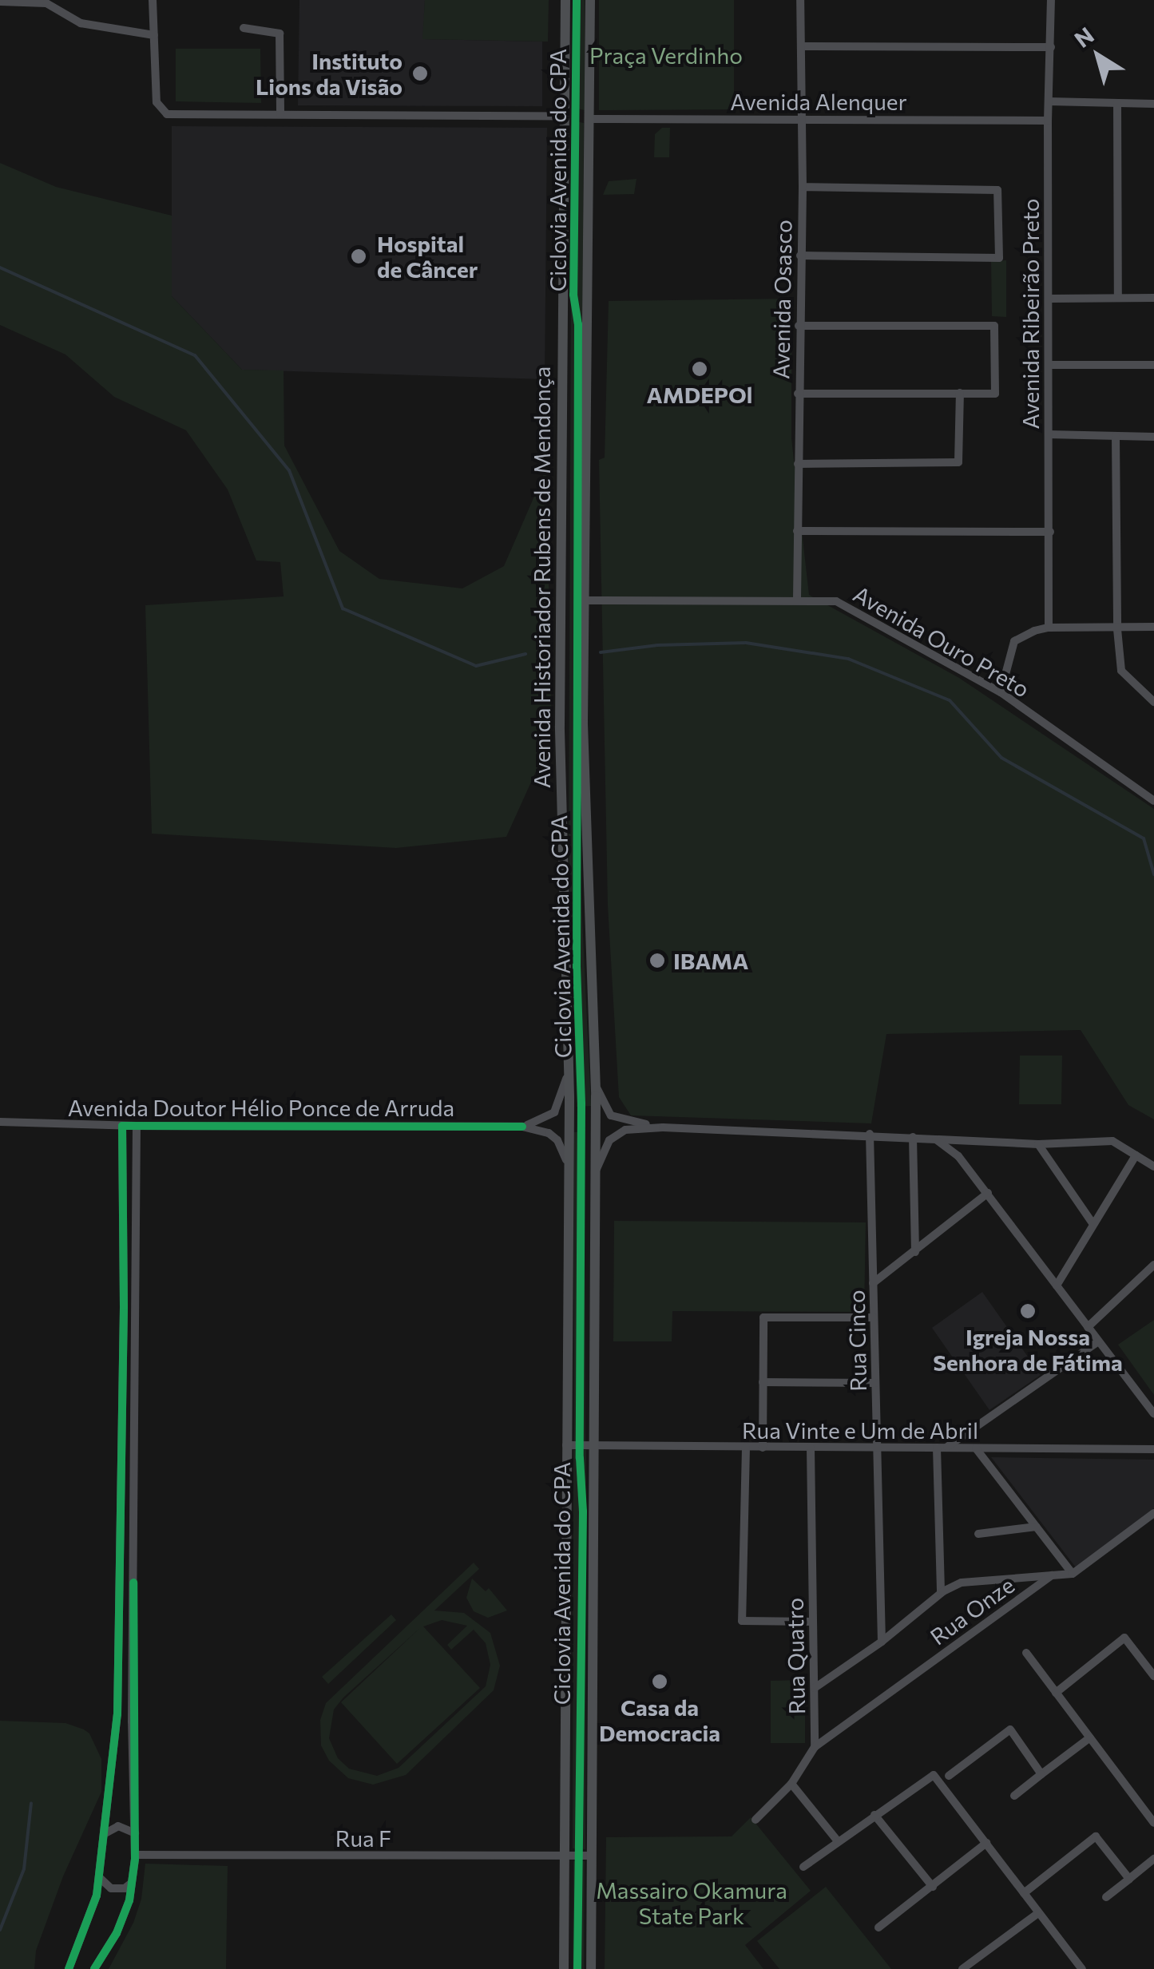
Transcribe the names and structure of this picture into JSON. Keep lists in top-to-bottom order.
{
  "streets": {
    "main road": ["Avenida Historiador Rubens de Mendonça"],
    "street": [
      "Avenida Alenquer",
      "Avenida Osasco",
      "Avenida Ribeirão Preto",
      "Avenida Ouro Preto",
      "Avenida Doutor Hélio Ponce de Arruda",
      "Rua Cinco",
      "Rua Vinte e Um de Abril",
      "Rua Onze",
      "Rua Quatro",
      "Rua F"
    ],
    "cycle path": ["Ciclovia Avenida do CPA"]
  },
  "crossings": [
    ["Avenida Alenquer", "Avenida Osasco"],
    ["Avenida Alenquer", "Avenida Ribeirão Preto"],
    ["Avenida Alenquer", "Avenida Historiador Rubens de Mendonça"],
    ["Avenida Osasco", "Avenida Ouro Preto"],
    ["Avenida Historiador Rubens de Mendonça", "Avenida Ouro Preto"],
    ["Avenida Historiador Rubens de Mendonça", "Rua Vinte e Um de Abril"],
    ["Avenida Historiador Rubens de Mendonça", "Rua F"],
    ["Rua Cinco", "Rua Vinte e Um de Abril"],
    ["Rua Vinte e Um de Abril", "Rua Quatro"],
    ["Rua Onze", "Rua Quatro"]
  ],
  "parks": ["Praça Verdinho", "Massairo Okamura State Park"],
  "places": [
    "Instituto Lions da Visão",
    "Hospital de Câncer",
    "AMDEPOl",
    "IBAMA",
    "Igreja Nossa Senhora de Fátima",
    "Casa da Democracia"
  ],
  "north": "top left"
}
